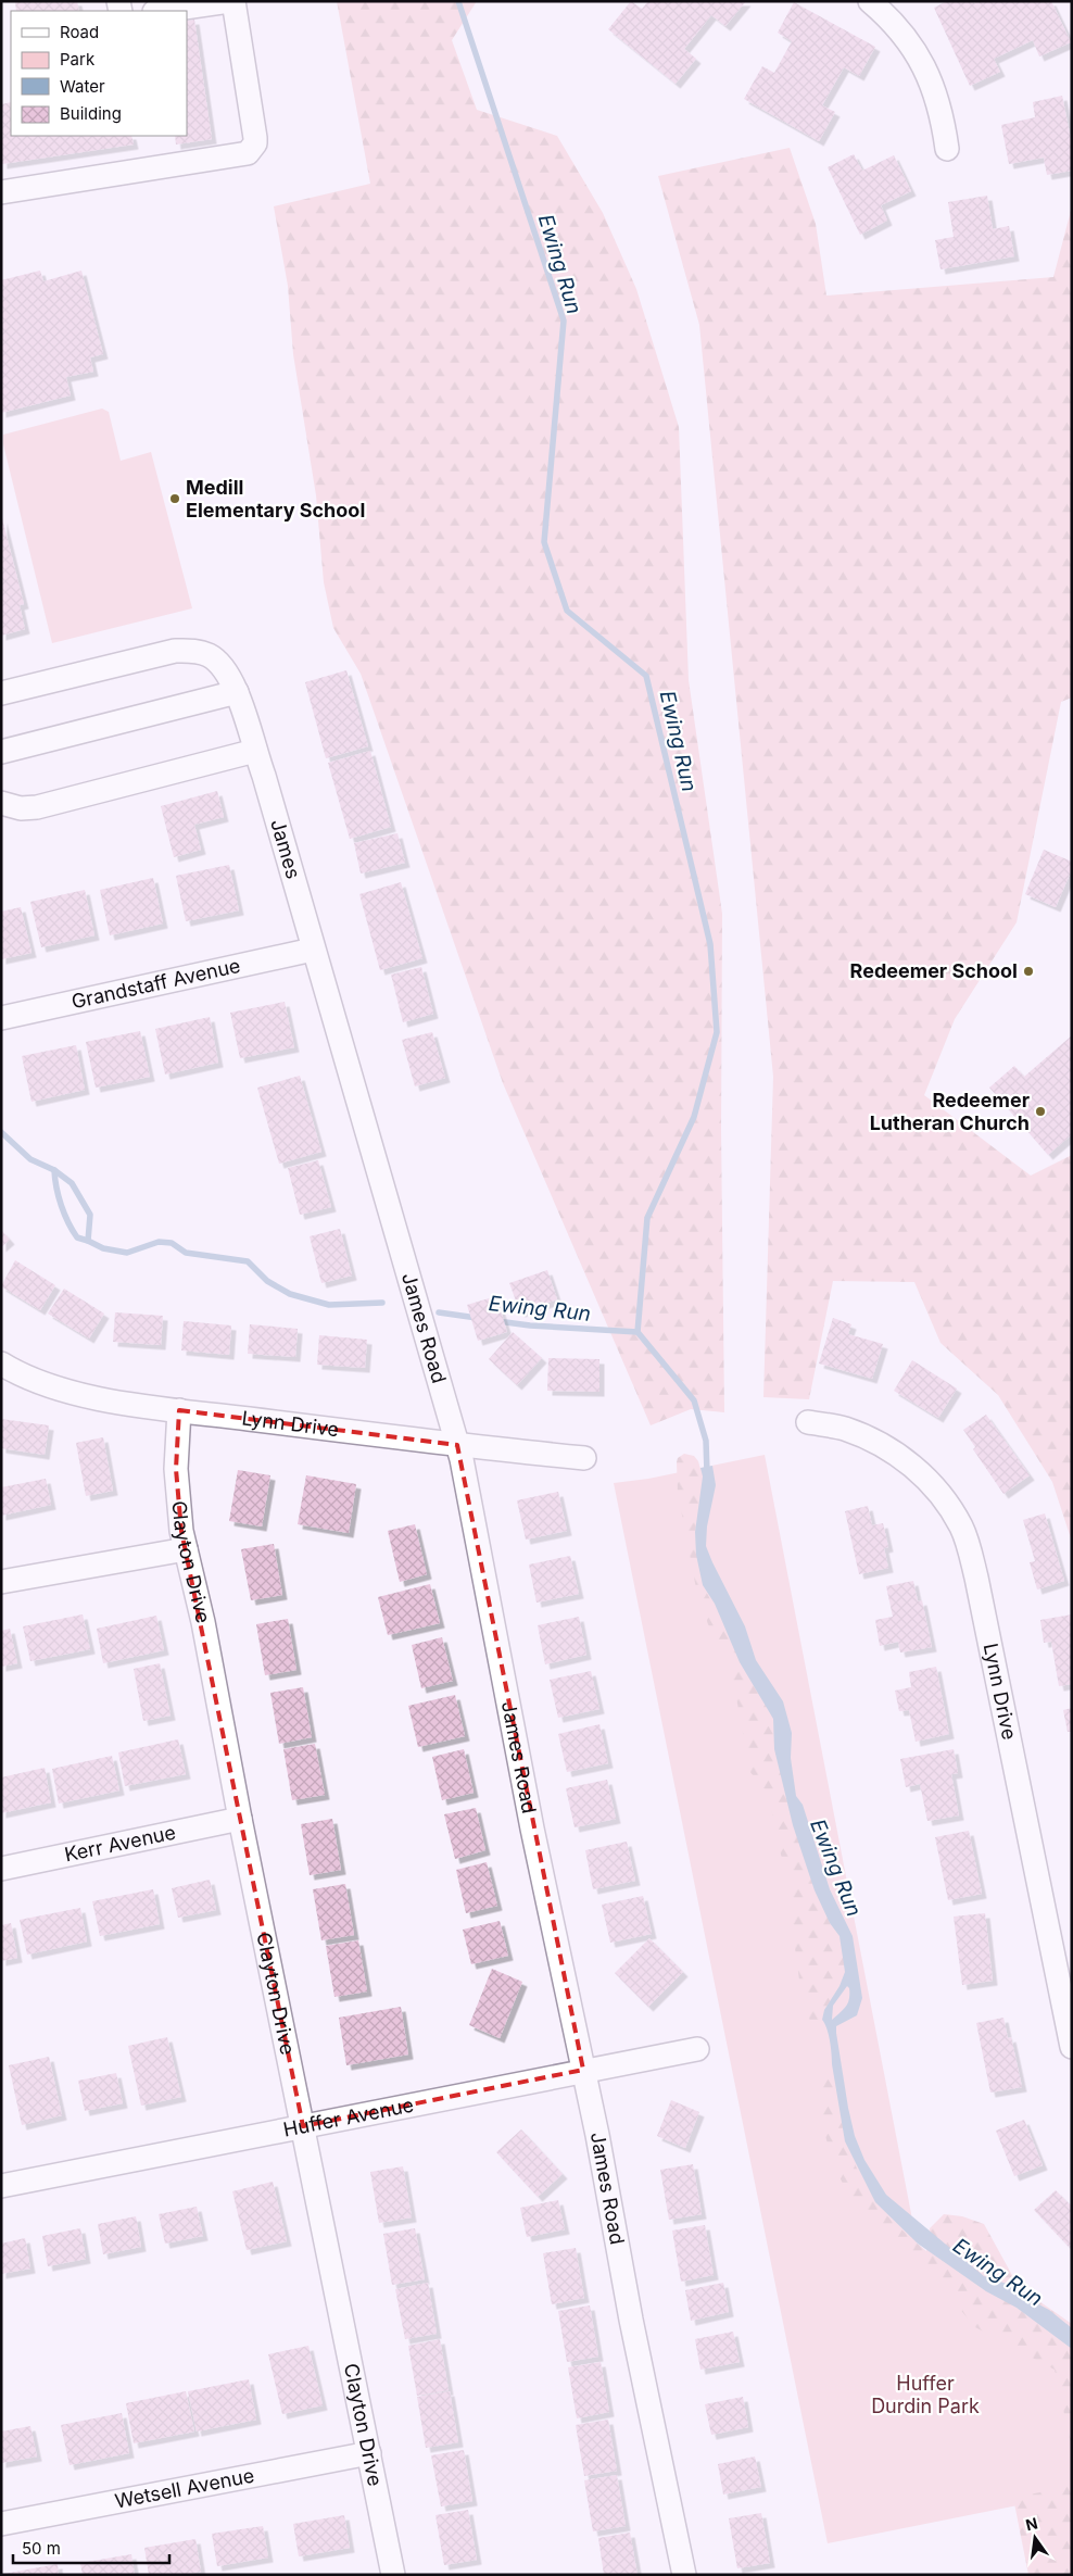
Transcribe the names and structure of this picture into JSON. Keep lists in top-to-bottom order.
{
  "streets": {
    "street": [
      "James",
      "Grandstaff Avenue",
      "James Road",
      "Lynn Drive",
      "Clayton Drive",
      "Kerr Avenue",
      "Huffer Avenue",
      "Wetsell Avenue"
    ]
  },
  "crossings": [
    ["James", "Grandstaff Avenue"],
    ["James", "James Road"],
    ["Grandstaff Avenue", "James Road"],
    ["James Road", "Lynn Drive"],
    ["James Road", "Huffer Avenue"],
    ["Lynn Drive", "Clayton Drive"],
    ["Clayton Drive", "Kerr Avenue"],
    ["Clayton Drive", "Huffer Avenue"],
    ["Clayton Drive", "Wetsell Avenue"]
  ],
  "water": ["Ewing Run"],
  "parks": ["Huffer Durdin Park"],
  "places": ["Medill Elementary School", "Redeemer School", "Redeemer Lutheran Church"],
  "legend": [
    "Road",
    "Park",
    "Water",
    "Building"
  ],
  "scale_bar": "50 m",
  "north": "top"
}
